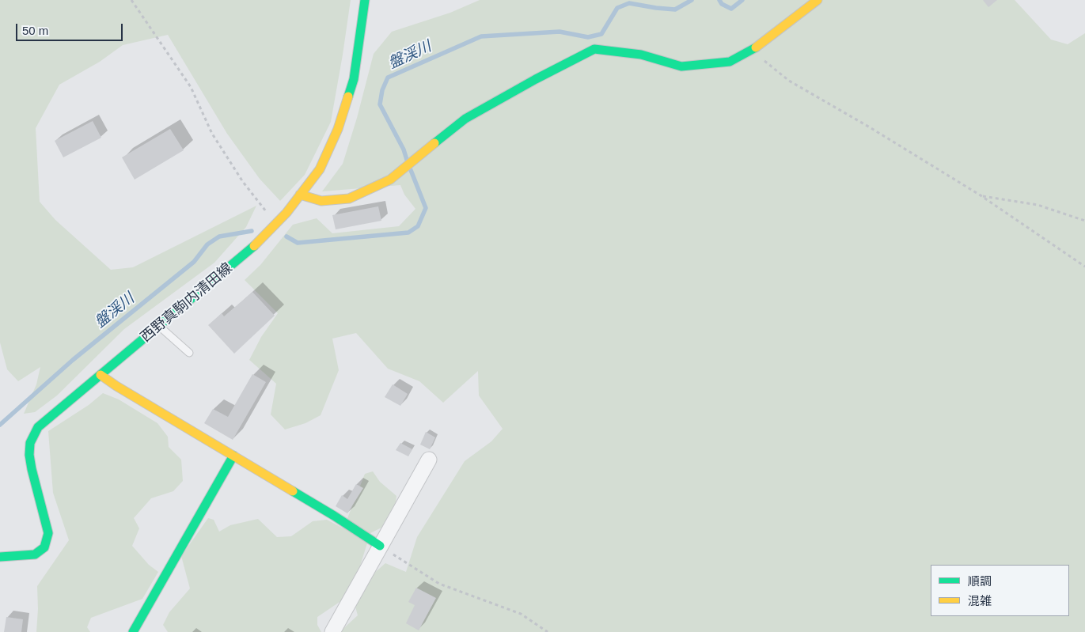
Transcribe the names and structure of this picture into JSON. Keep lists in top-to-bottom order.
{
  "streets": {
    "street": ["西野真駒内清田線"]
  },
  "water": ["盤渓川"],
  "legend": ["順調", "混雑"],
  "scale_bar": "50 m"
}
